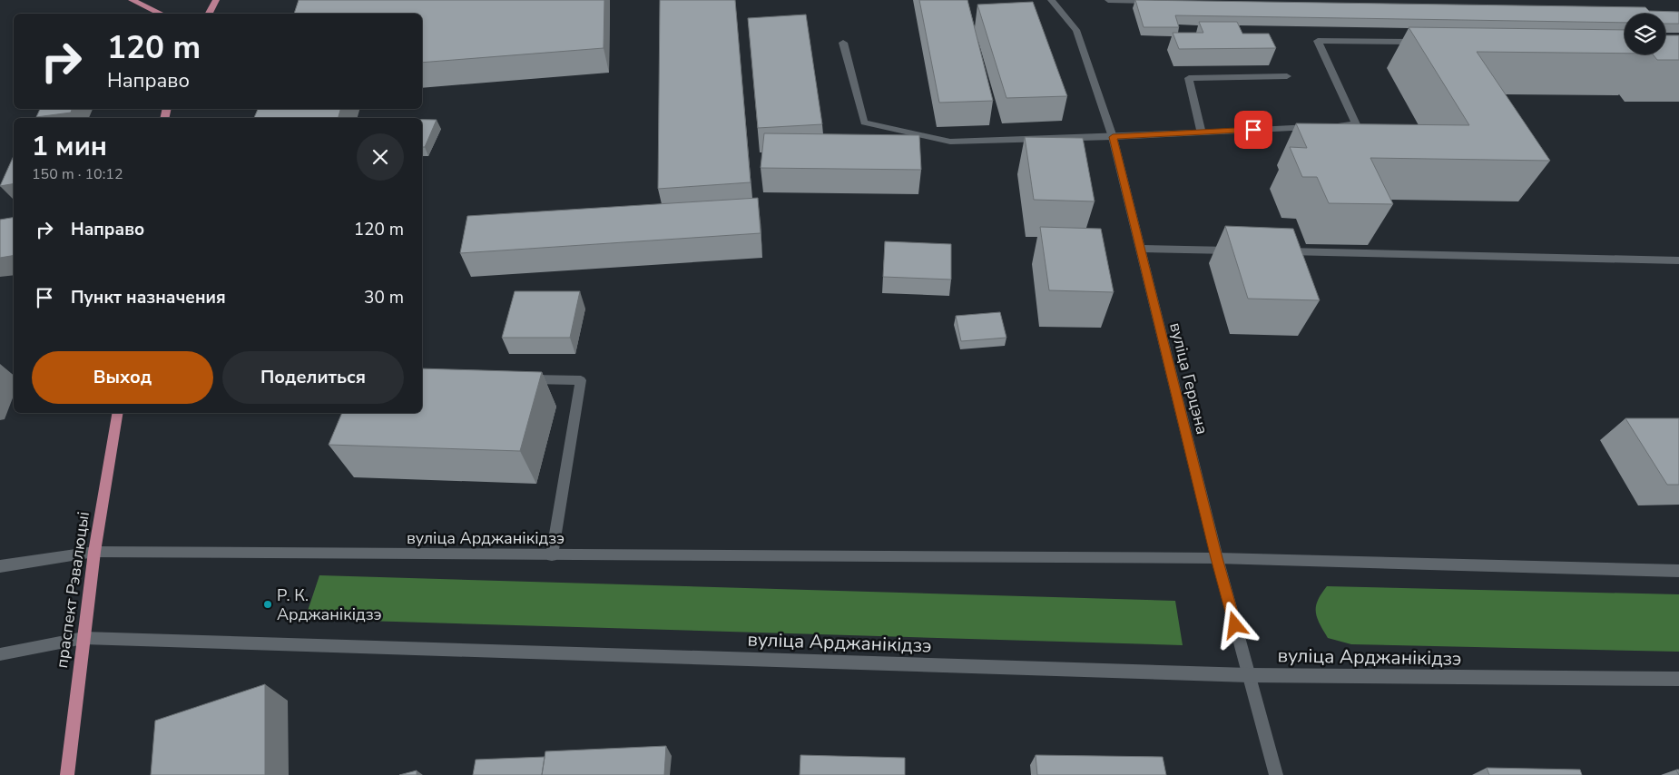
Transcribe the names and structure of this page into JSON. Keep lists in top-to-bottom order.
{
  "streets": {
    "main road": ["вуліца Герцэна", "вуліца Арджанікідзэ", "праспект Рэвалюцыі"]
  },
  "crossings": [
    ["вуліца Герцэна", "вуліца Арджанікідзэ"],
    ["вуліца Арджанікідзэ", "праспект Рэвалюцыі"]
  ],
  "places": ["Р. К. Арджанікідзэ"],
  "page": {
    "turn": ["120 m", "Направо"],
    "heading": ["1 мин", "150 m · 10:12"],
    "list": [
      {
        "name": "Направо",
        "value": "120 m"
      },
      {
        "name": "Пункт назначения",
        "value": "30 m"
      }
    ],
    "buttons": ["Выход", "Поделиться"]
  }
}
